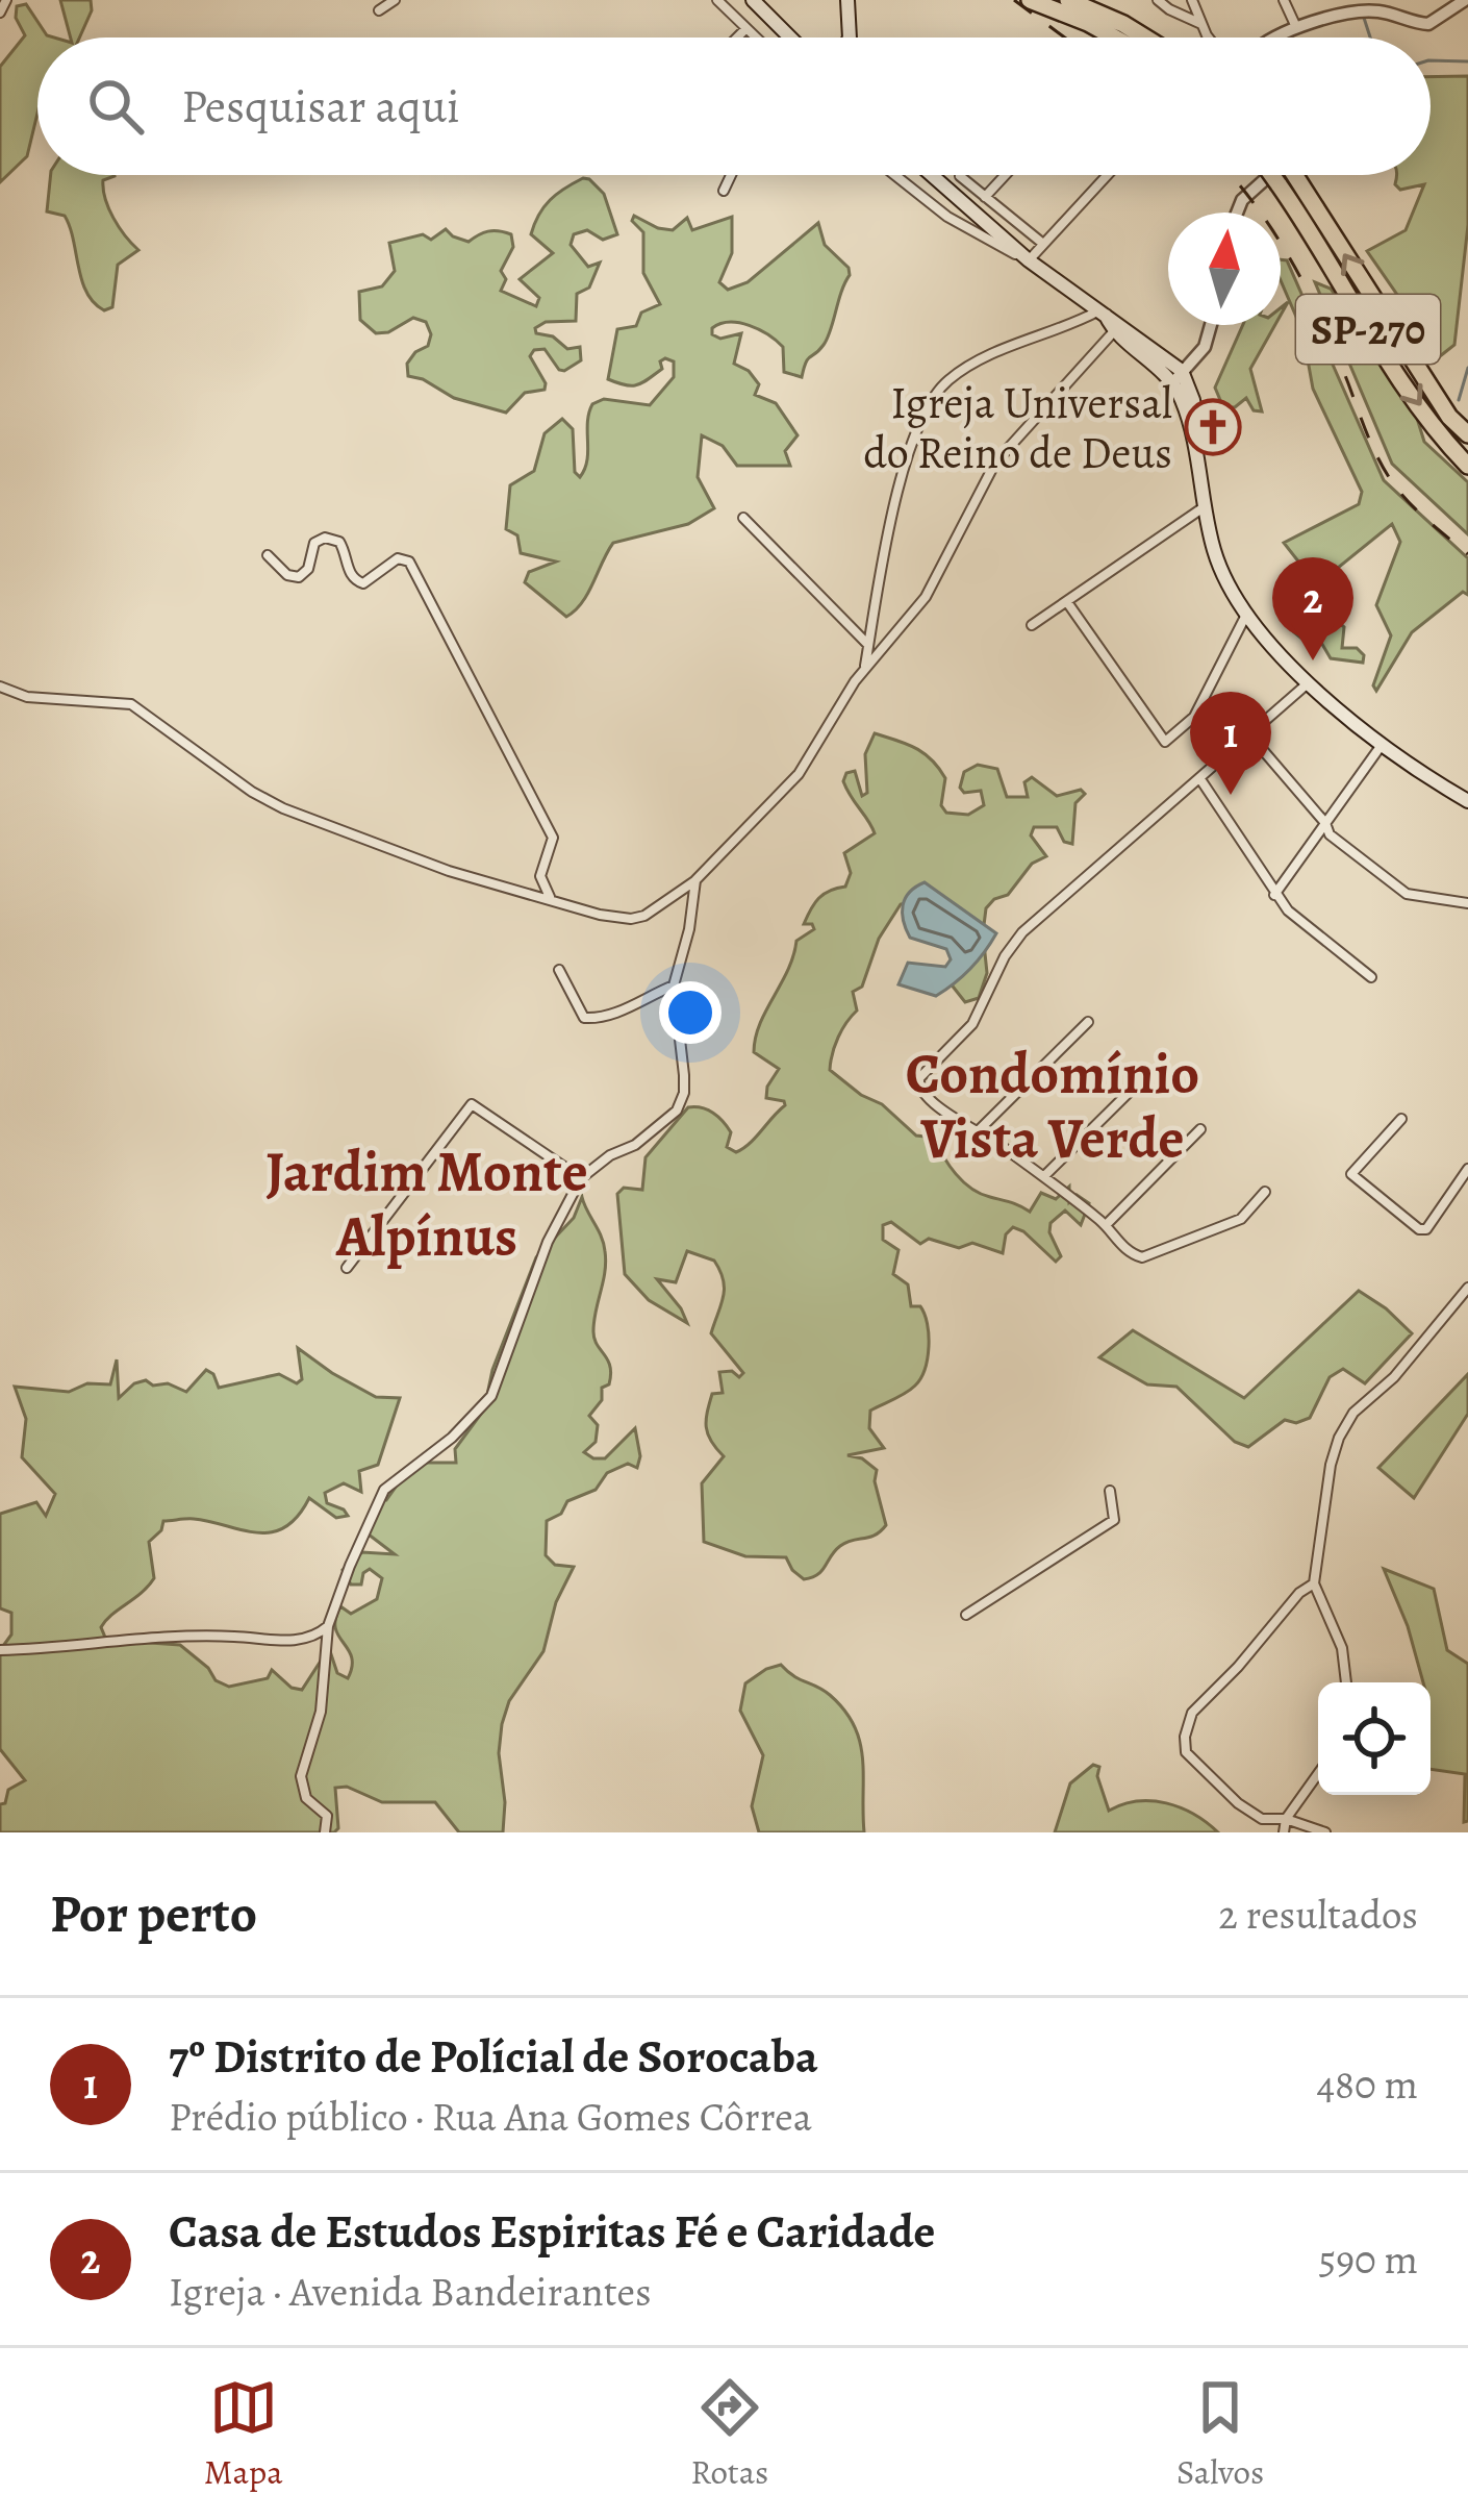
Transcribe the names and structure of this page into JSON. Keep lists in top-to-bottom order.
{
  "streets": {
    "highway": ["SP-270"]
  },
  "districts": ["Condomínio Vista Verde", "Jardim Monte Alpínus"],
  "places": {
    "church": ["Igreja Universal do Reino de Deus"]
  },
  "north": "top",
  "page": {
    "search": "Pesquisar aqui",
    "pins": ["2", "1"],
    "heading": ["Por perto", "2 resultados"],
    "list": [
      {
        "mark": "1",
        "name": "7º Distrito de Polícial de Sorocaba",
        "note": "Prédio público · Rua Ana Gomes Côrrea",
        "value": "480 m"
      },
      {
        "mark": "2",
        "name": "Casa de Estudos Espiritas Fé e Caridade",
        "note": "Igreja · Avenida Bandeirantes",
        "value": "590 m"
      }
    ],
    "nav": ["Mapa", "Rotas", "Salvos"]
  }
}
